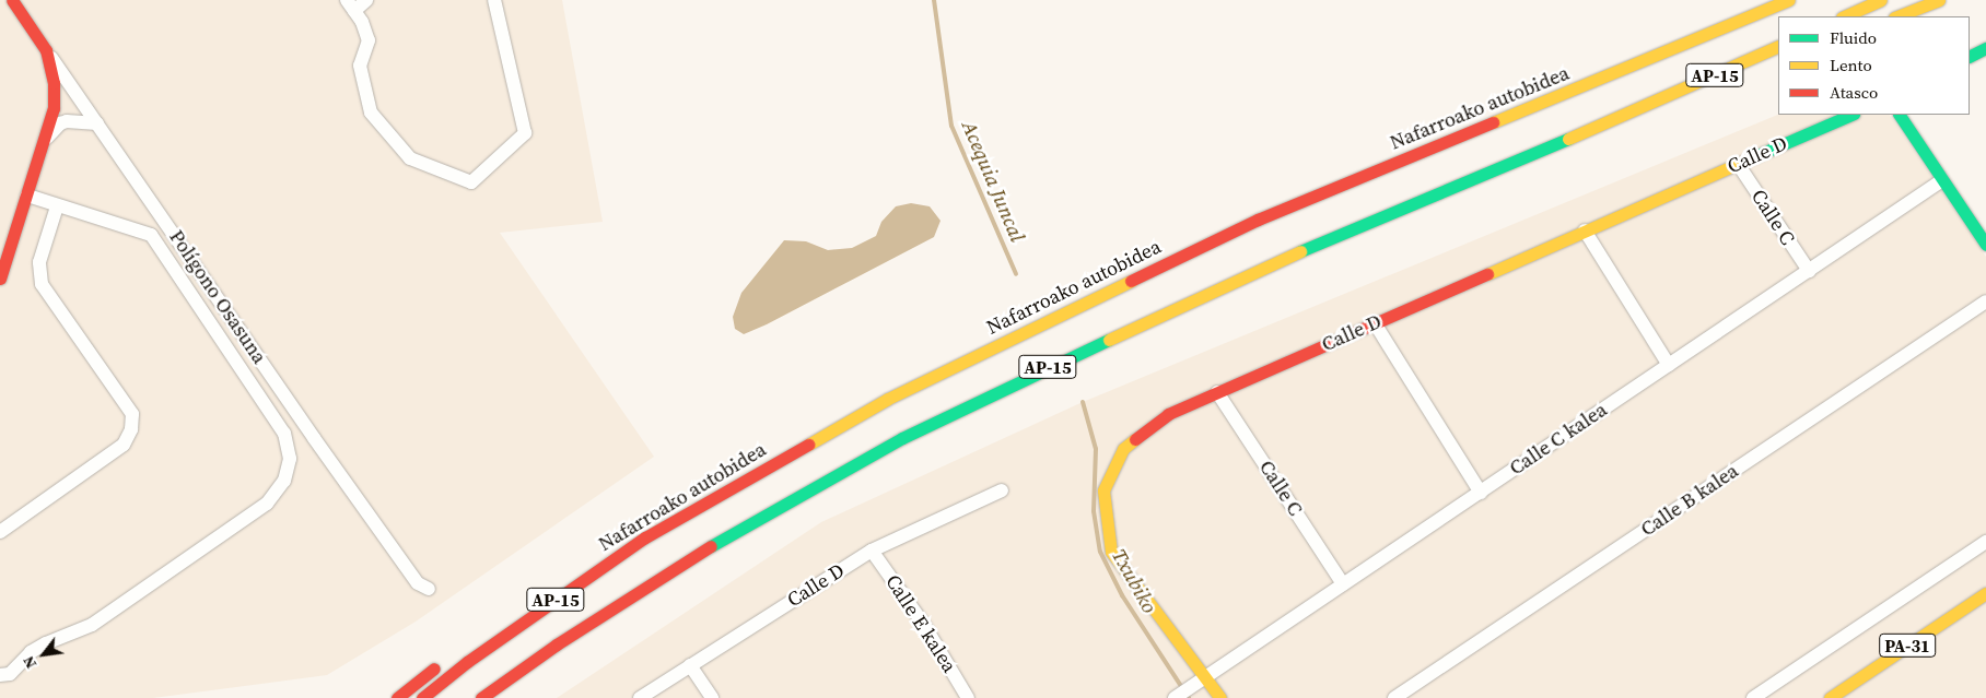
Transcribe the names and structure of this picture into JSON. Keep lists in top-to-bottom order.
{
  "streets": {
    "main road": [
      "AP-15",
      "Nafarroako autobidea",
      "Calle D",
      "Polígono Osasuna",
      "PA-31"
    ],
    "street": [
      "Calle C",
      "Calle C kalea",
      "Calle B kalea",
      "Calle E kalea"
    ]
  },
  "crossings": [
    ["Calle D", "Calle C"],
    ["Calle D", "Calle C kalea"],
    ["Calle D", "Calle E kalea"],
    ["Calle C", "Calle C kalea"]
  ],
  "water": ["Acequia Juncal", "Txubiko"],
  "legend": ["Fluido", "Lento", "Atasco"],
  "north": "bottom left"
}
